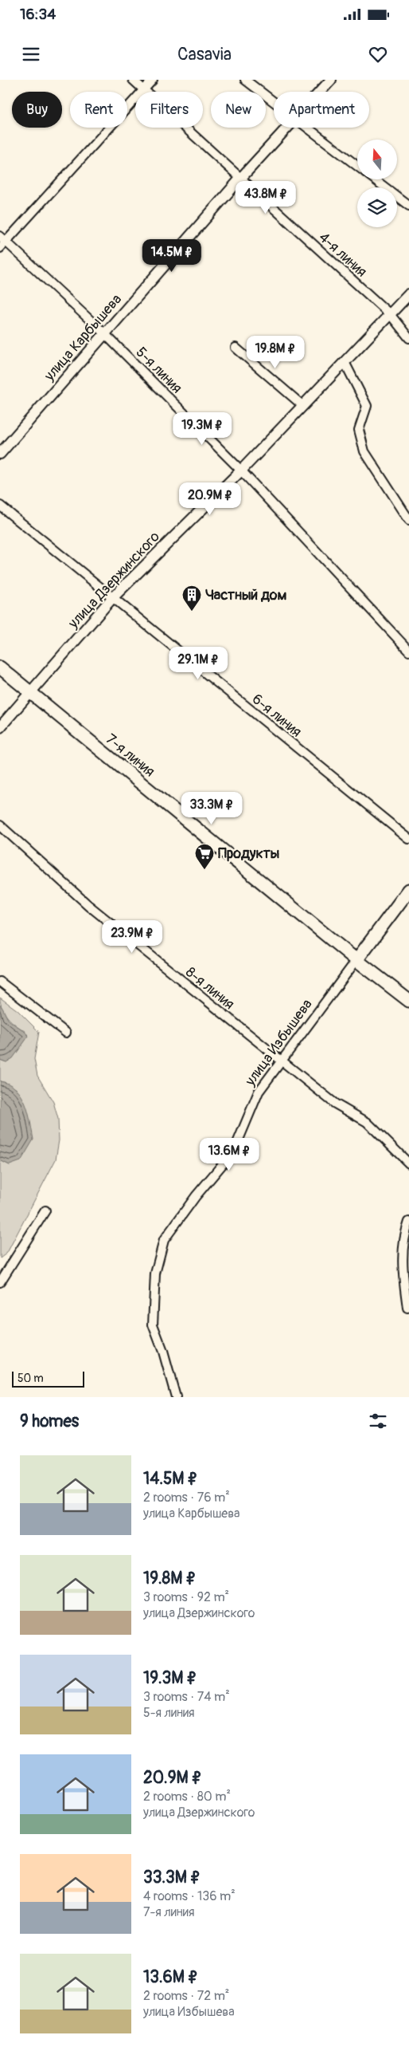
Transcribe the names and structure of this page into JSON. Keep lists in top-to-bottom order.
{
  "streets": {
    "main road": ["7-я линия", "улица Избышева"],
    "street": [
      "4-я линия",
      "улица Карбышева",
      "5-я линия",
      "улица Дзержинского",
      "6-я линия",
      "8-я линия"
    ]
  },
  "crossings": [
    ["4-я линия", "улица Карбышева"],
    ["4-я линия", "улица Дзержинского"],
    ["улица Карбышева", "5-я линия"],
    ["5-я линия", "улица Дзержинского"],
    ["улица Дзержинского", "6-я линия"],
    ["улица Дзержинского", "7-я линия"],
    ["7-я линия", "улица Избышева"],
    ["8-я линия", "улица Избышева"]
  ],
  "places": {
    "building": ["Частный дом"],
    "supermarket": ["Продукты"]
  },
  "scale_bar": "50 m",
  "north": "top",
  "page": {
    "status": "16:34",
    "header": "Casavia",
    "chip": [
      "Buy",
      "Rent",
      "Filters",
      "New",
      "Apartment"
    ],
    "price": [
      "43.8M ₽",
      "14.5M ₽",
      "19.8M ₽",
      "19.3M ₽",
      "20.9M ₽",
      "29.1M ₽",
      "33.3M ₽",
      "23.9M ₽",
      "13.6M ₽"
    ],
    "scale": "50 m",
    "heading": "9 homes",
    "list": [
      {
        "name": "14.5M ₽",
        "note": "2 rooms · 76 m² · улица Карбышева"
      },
      {
        "name": "19.8M ₽",
        "note": "3 rooms · 92 m² · улица Дзержинского"
      },
      {
        "name": "19.3M ₽",
        "note": "3 rooms · 74 m² · 5-я линия"
      },
      {
        "name": "20.9M ₽",
        "note": "2 rooms · 80 m² · улица Дзержинского"
      },
      {
        "name": "33.3M ₽",
        "note": "4 rooms · 136 m² · 7-я линия"
      },
      {
        "name": "13.6M ₽",
        "note": "2 rooms · 72 m² · улица Избышева"
      }
    ]
  }
}
